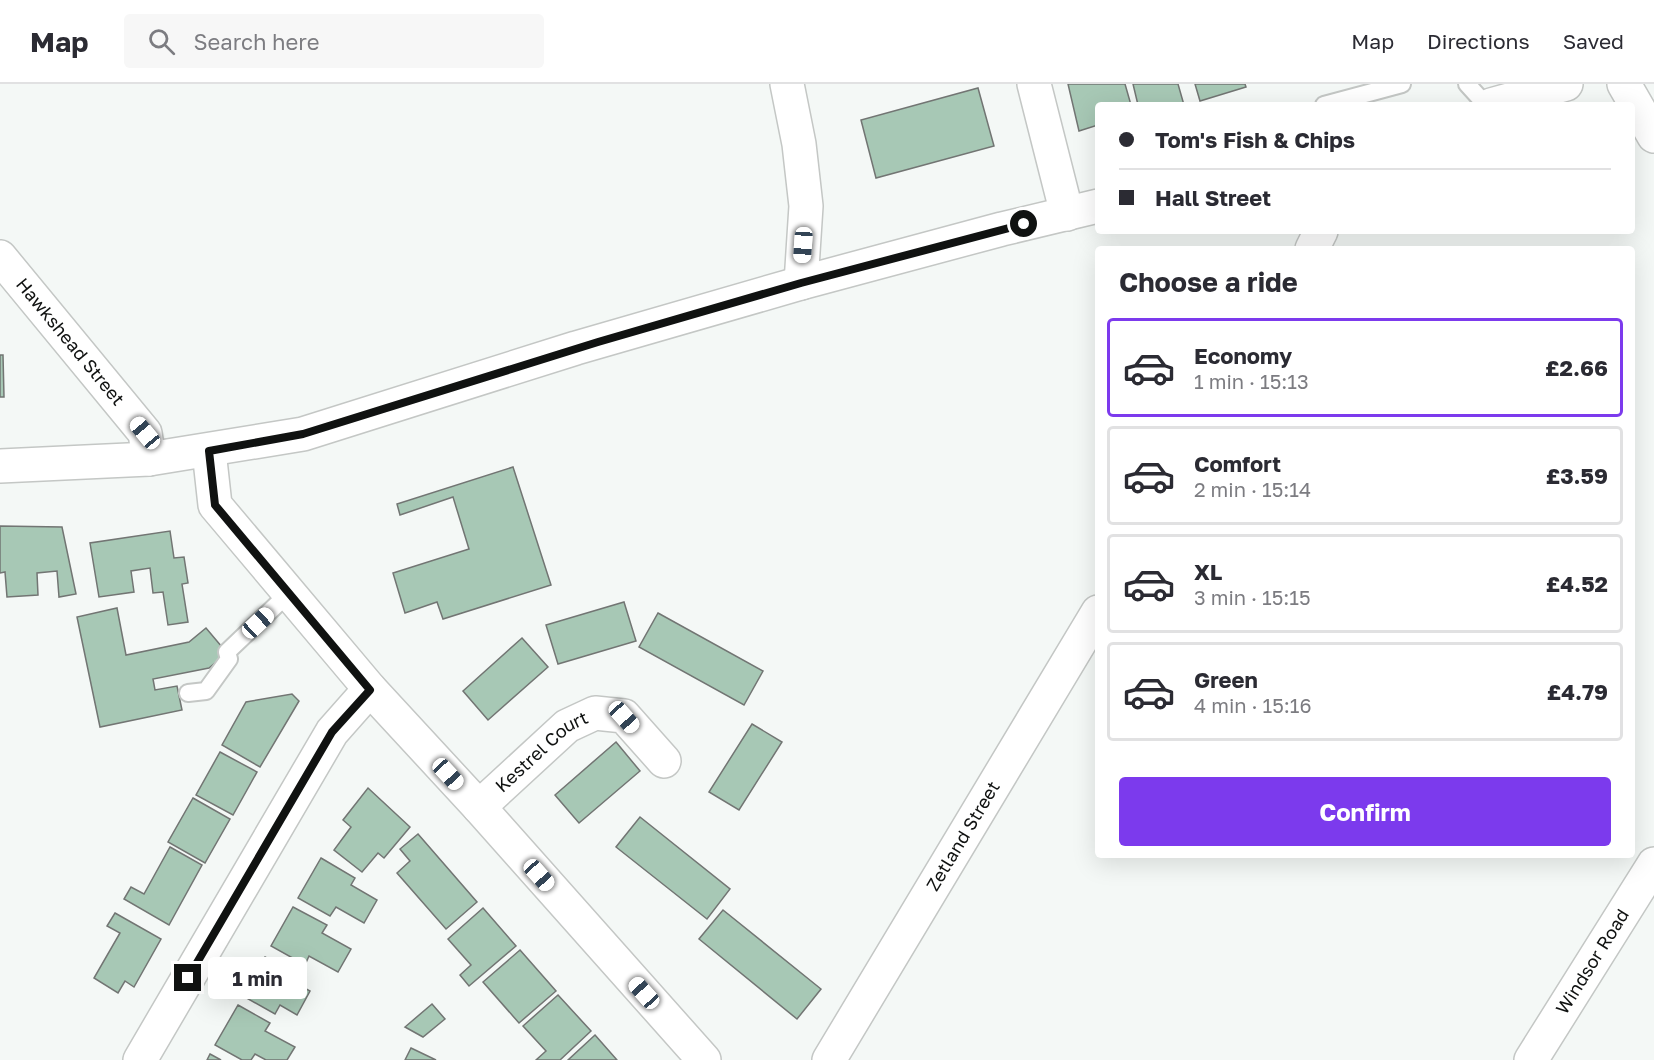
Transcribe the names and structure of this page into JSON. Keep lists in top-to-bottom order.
{
  "streets": {
    "street": [
      "Hawkshead Street",
      "Kestrel Court",
      "Zetland Street",
      "Windsor Road"
    ]
  },
  "page": {
    "header": "Map",
    "search": "Search here",
    "nav": ["Map", "Directions", "Saved"],
    "banner": ["Tom's Fish & Chips", "Hall Street"],
    "heading": "Choose a ride",
    "list": [
      {
        "name": "Economy",
        "note": "1 min · 15:13",
        "value": "£2.66"
      },
      {
        "name": "Comfort",
        "note": "2 min · 15:14",
        "value": "£3.59"
      },
      {
        "name": "XL",
        "note": "3 min · 15:15",
        "value": "£4.52"
      },
      {
        "name": "Green",
        "note": "4 min · 15:16",
        "value": "£4.79"
      }
    ],
    "buttons": "Confirm",
    "bubble": "1 min"
  }
}
